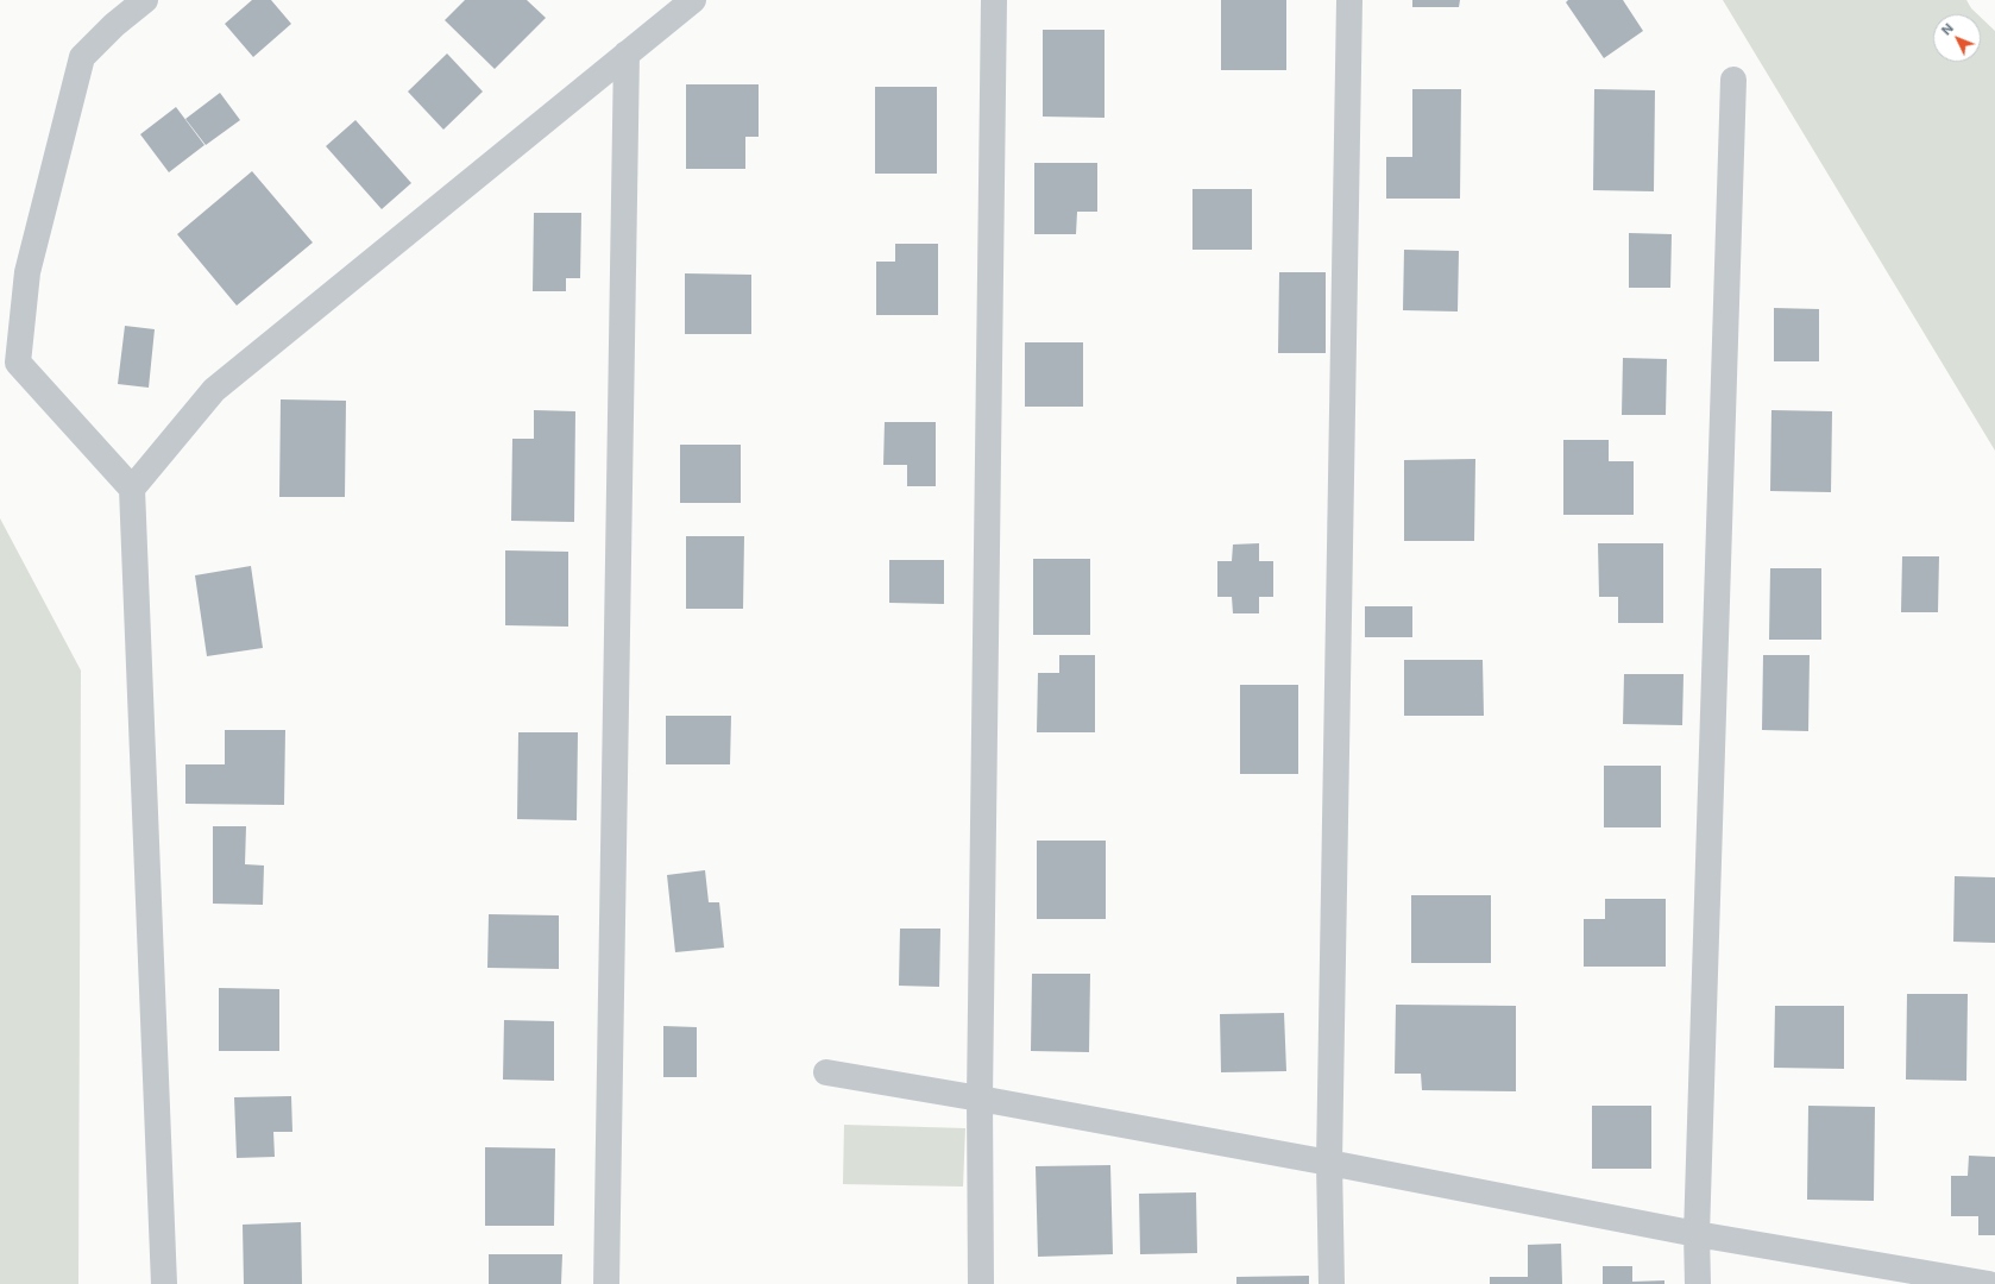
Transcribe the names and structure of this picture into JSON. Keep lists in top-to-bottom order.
{
  "north": "top left"
}
